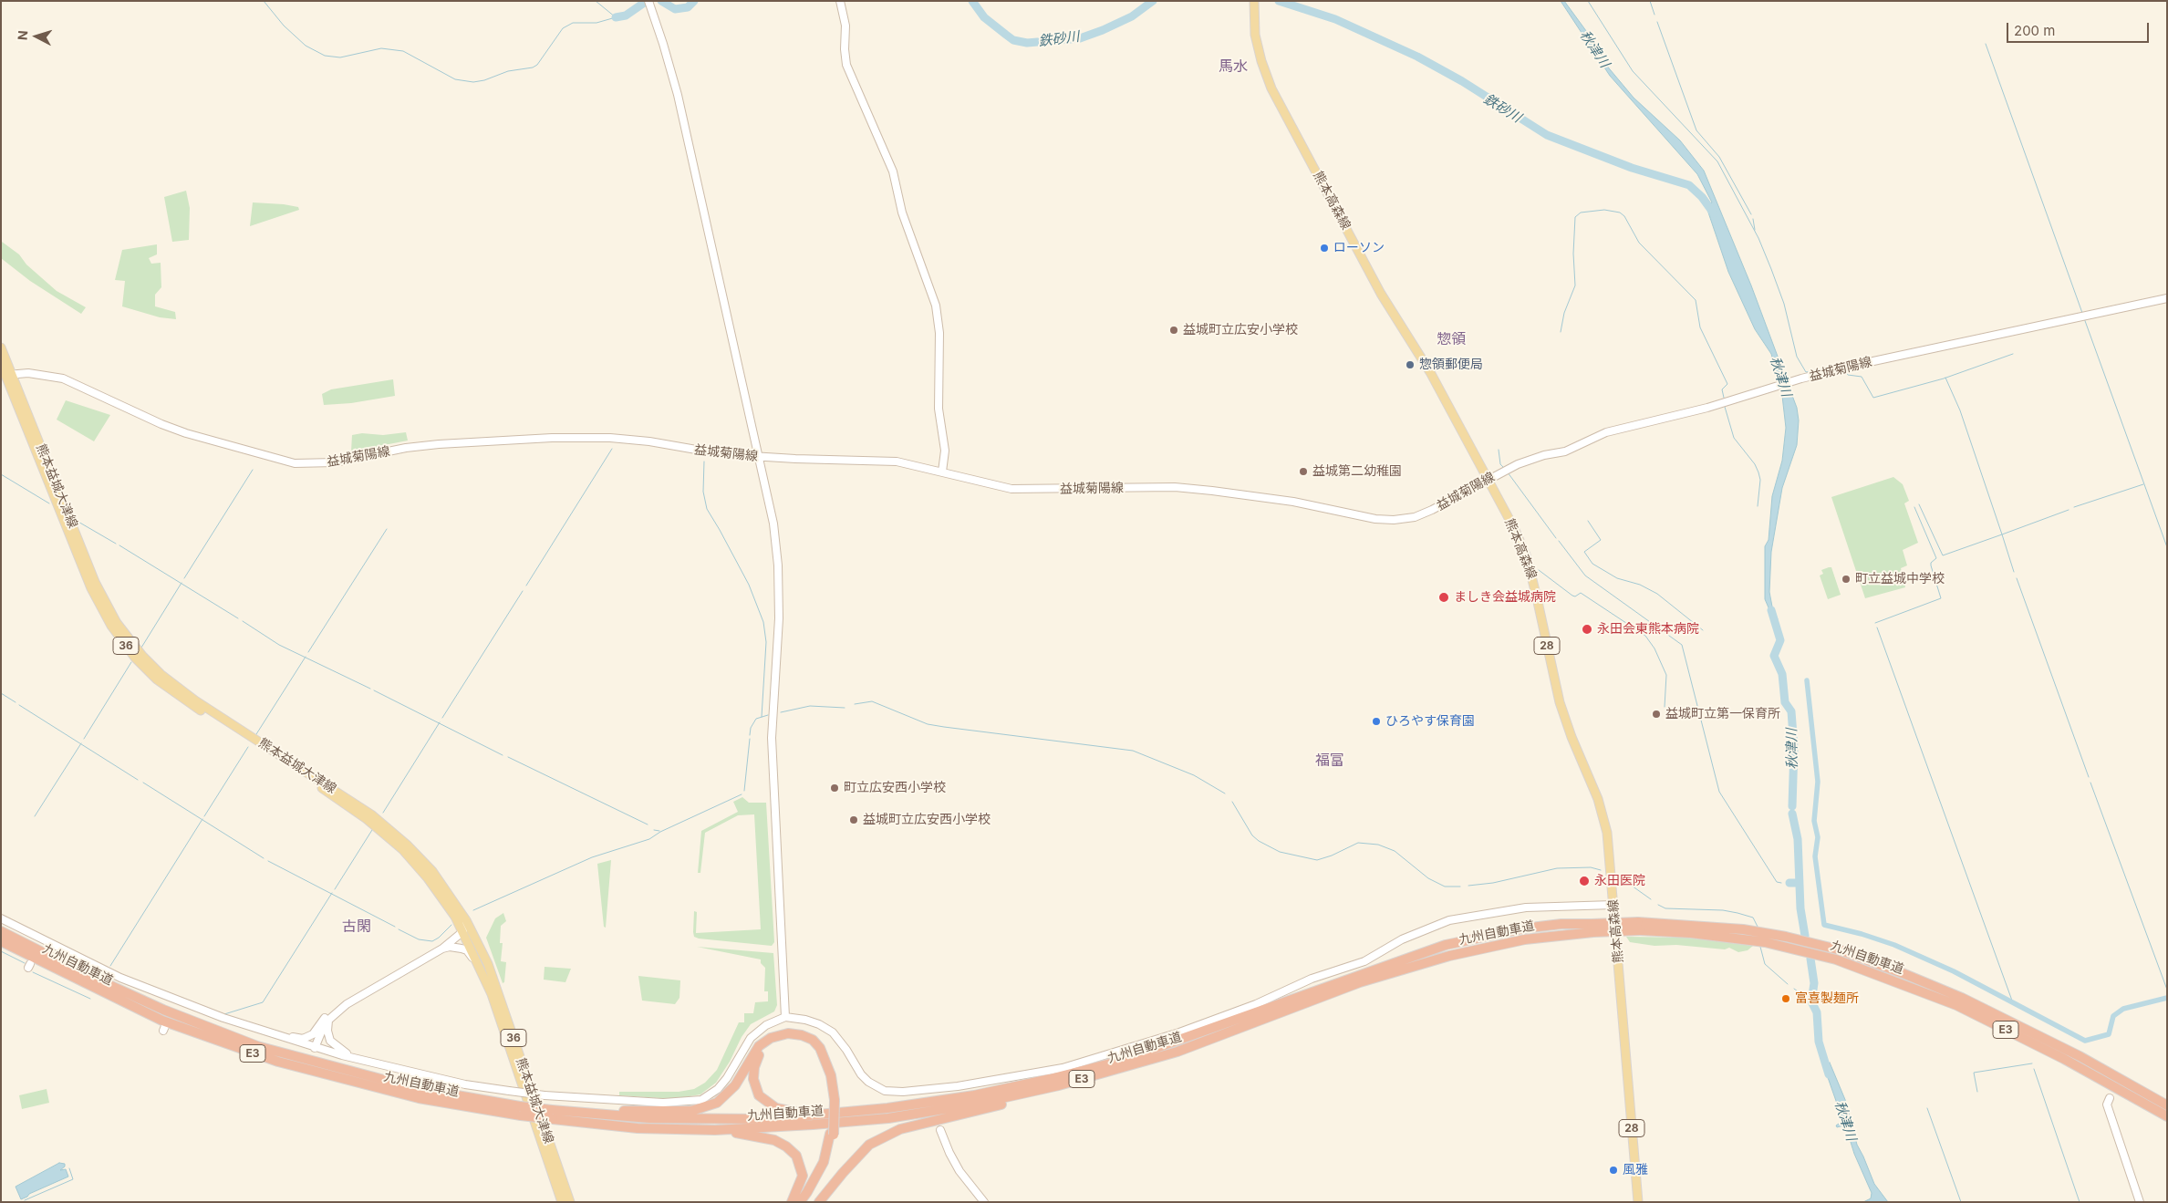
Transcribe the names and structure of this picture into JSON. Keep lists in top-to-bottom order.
{
  "streets": {
    "highway": ["九州自動車道", "E3"],
    "main road": [
      "熊本高森線",
      "熊本益城大津線",
      "36",
      "28"
    ],
    "street": ["益城菊陽線"]
  },
  "crossings": [
    ["熊本高森線", "益城菊陽線"],
    ["益城菊陽線", "熊本益城大津線"]
  ],
  "districts": [
    "馬水",
    "惣領",
    "福富",
    "古閑"
  ],
  "water": ["鉄砂川", "秋津川"],
  "places": [
    "ローソン",
    "益城町立広安小学校",
    "惣領郵便局",
    "益城第二幼稚園",
    "町立益城中学校",
    "ましき会益城病院",
    "永田会東熊本病院",
    "益城町立第一保育所",
    "ひろやす保育園",
    "町立広安西小学校",
    "益城町立広安西小学校",
    "永田医院",
    "富喜製麺所",
    "風雅"
  ],
  "scale_bar": "200 m",
  "north": "left"
}
